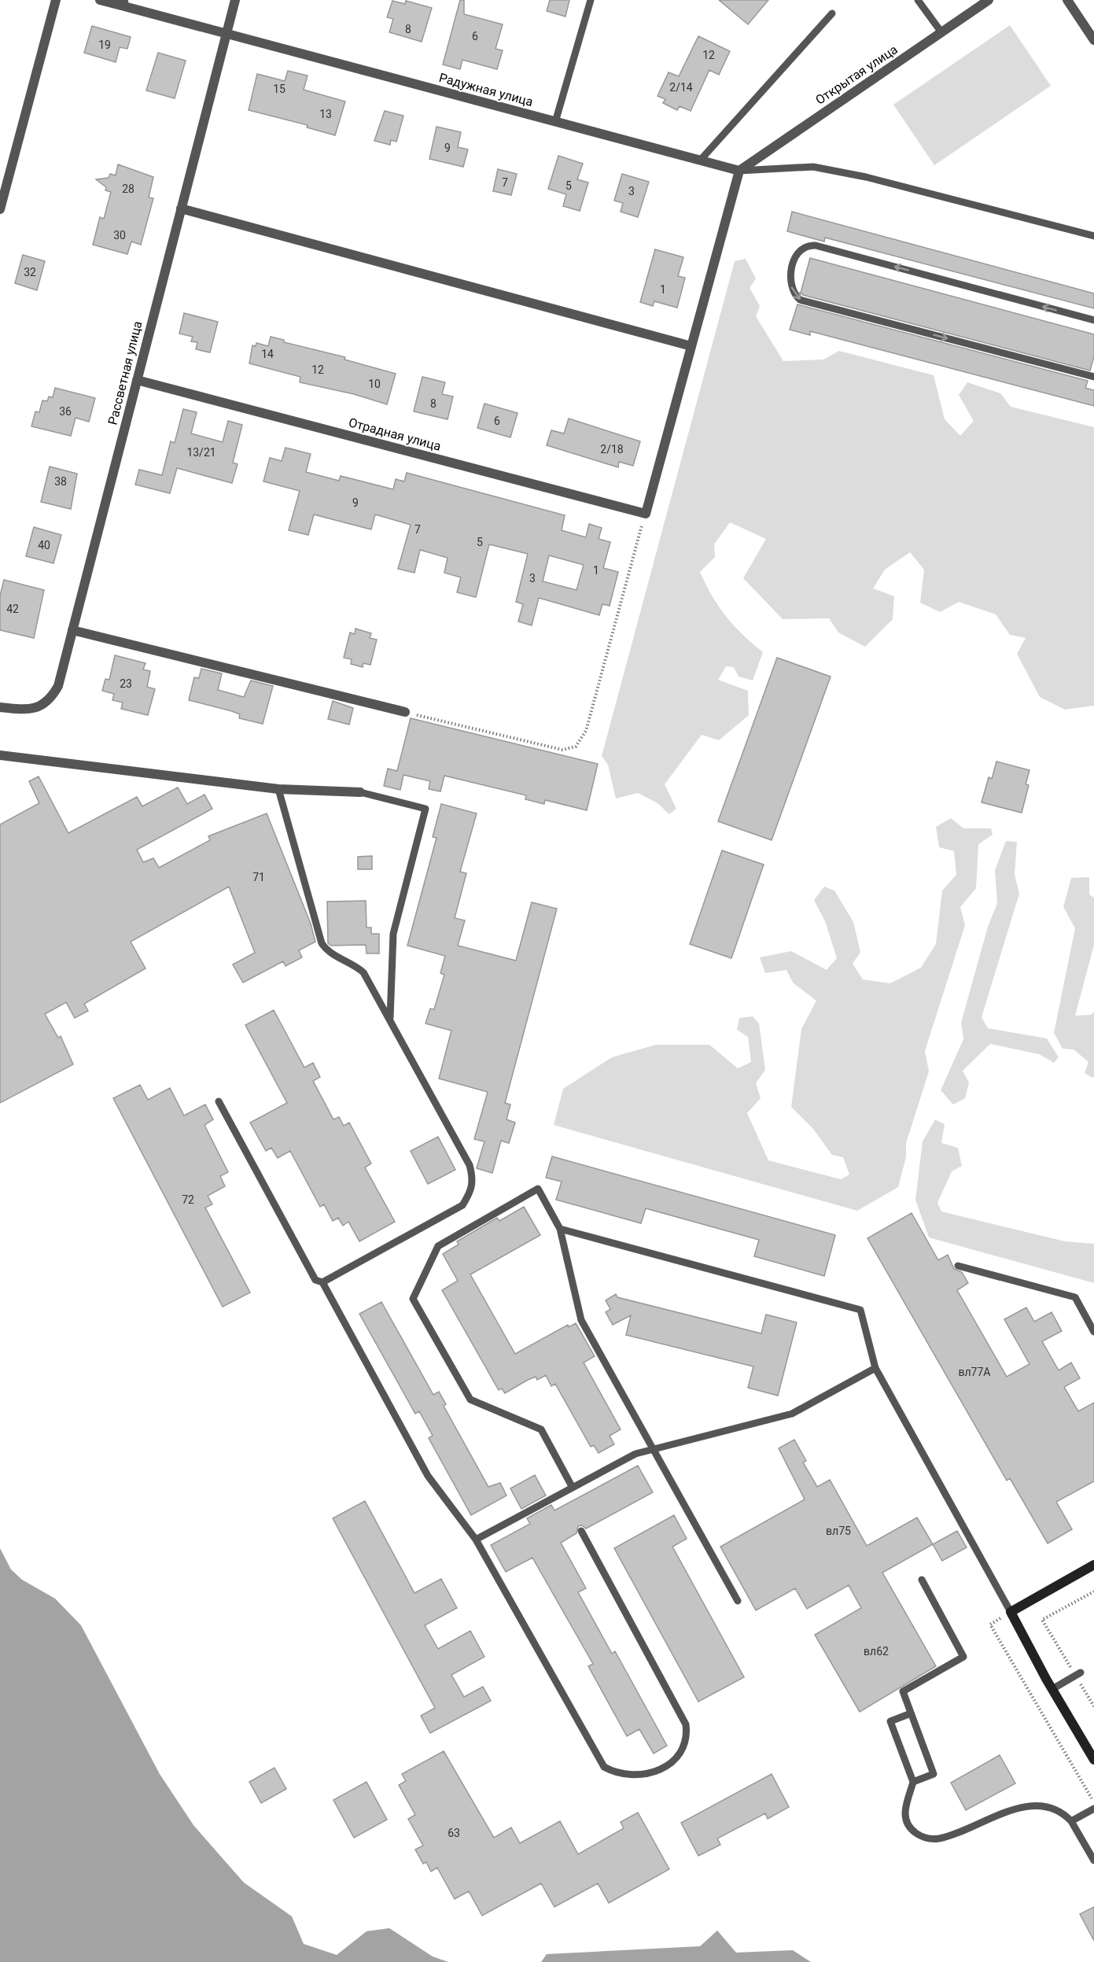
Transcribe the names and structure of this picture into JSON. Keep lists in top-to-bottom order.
{
  "streets": {
    "street": [
      "Открытая улица",
      "Радужная улица",
      "Рассветная улица",
      "Отрадная улица"
    ]
  },
  "crossings": [
    ["Открытая улица", "Радужная улица"],
    ["Радужная улица", "Рассветная улица"],
    ["Рассветная улица", "Отрадная улица"]
  ],
  "house_numbers": [
    "8",
    "6",
    "19",
    "12",
    "2/14",
    "15",
    "13",
    "9",
    "7",
    "5",
    "28",
    "3",
    "30",
    "32",
    "1",
    "14",
    "12",
    "10",
    "8",
    "36",
    "6",
    "2/18",
    "13/21",
    "38",
    "9",
    "7",
    "5",
    "40",
    "1",
    "3",
    "42",
    "23",
    "71",
    "72",
    "вл77А",
    "вл75",
    "вл62",
    "63"
  ]
}
